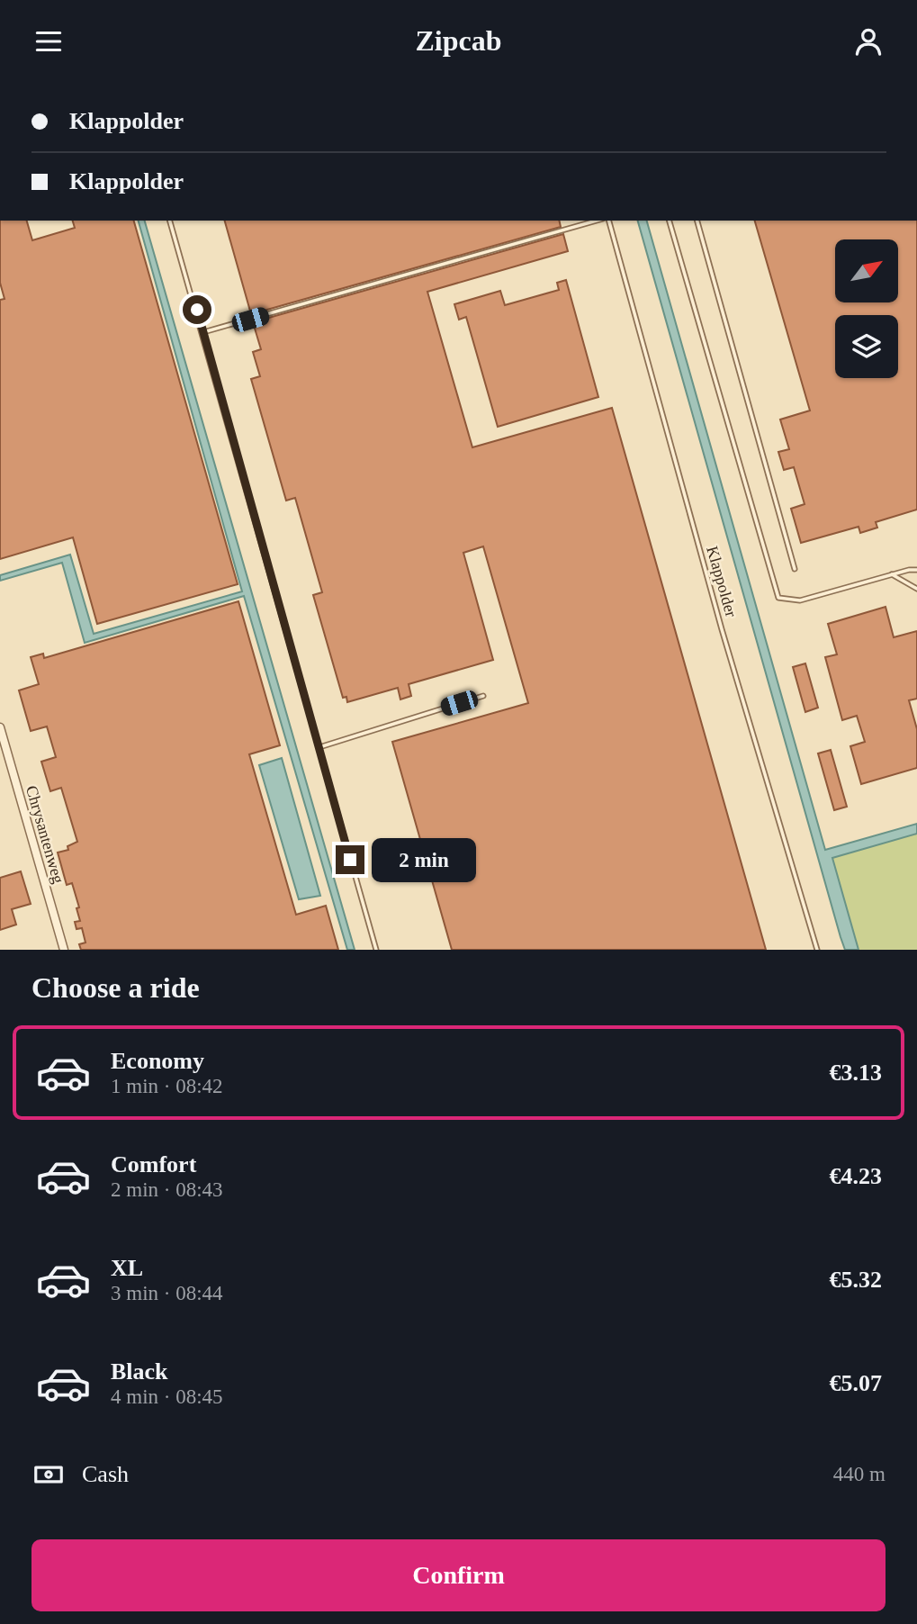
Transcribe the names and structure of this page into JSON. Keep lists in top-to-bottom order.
{
  "streets": {
    "street": ["Chrysantenweg"],
    "lane": ["Klappolder"]
  },
  "north": "top right",
  "page": {
    "header": "Zipcab",
    "banner": ["Klappolder", "Klappolder"],
    "bubble": "2 min",
    "heading": "Choose a ride",
    "list": [
      {
        "name": "Economy",
        "note": "1 min · 08:42",
        "value": "€3.13"
      },
      {
        "name": "Comfort",
        "note": "2 min · 08:43",
        "value": "€4.23"
      },
      {
        "name": "XL",
        "note": "3 min · 08:44",
        "value": "€5.32"
      },
      {
        "name": "Black",
        "note": "4 min · 08:45",
        "value": "€5.07"
      }
    ],
    "pay": ["Cash", "440 m"],
    "buttons": "Confirm"
  }
}
